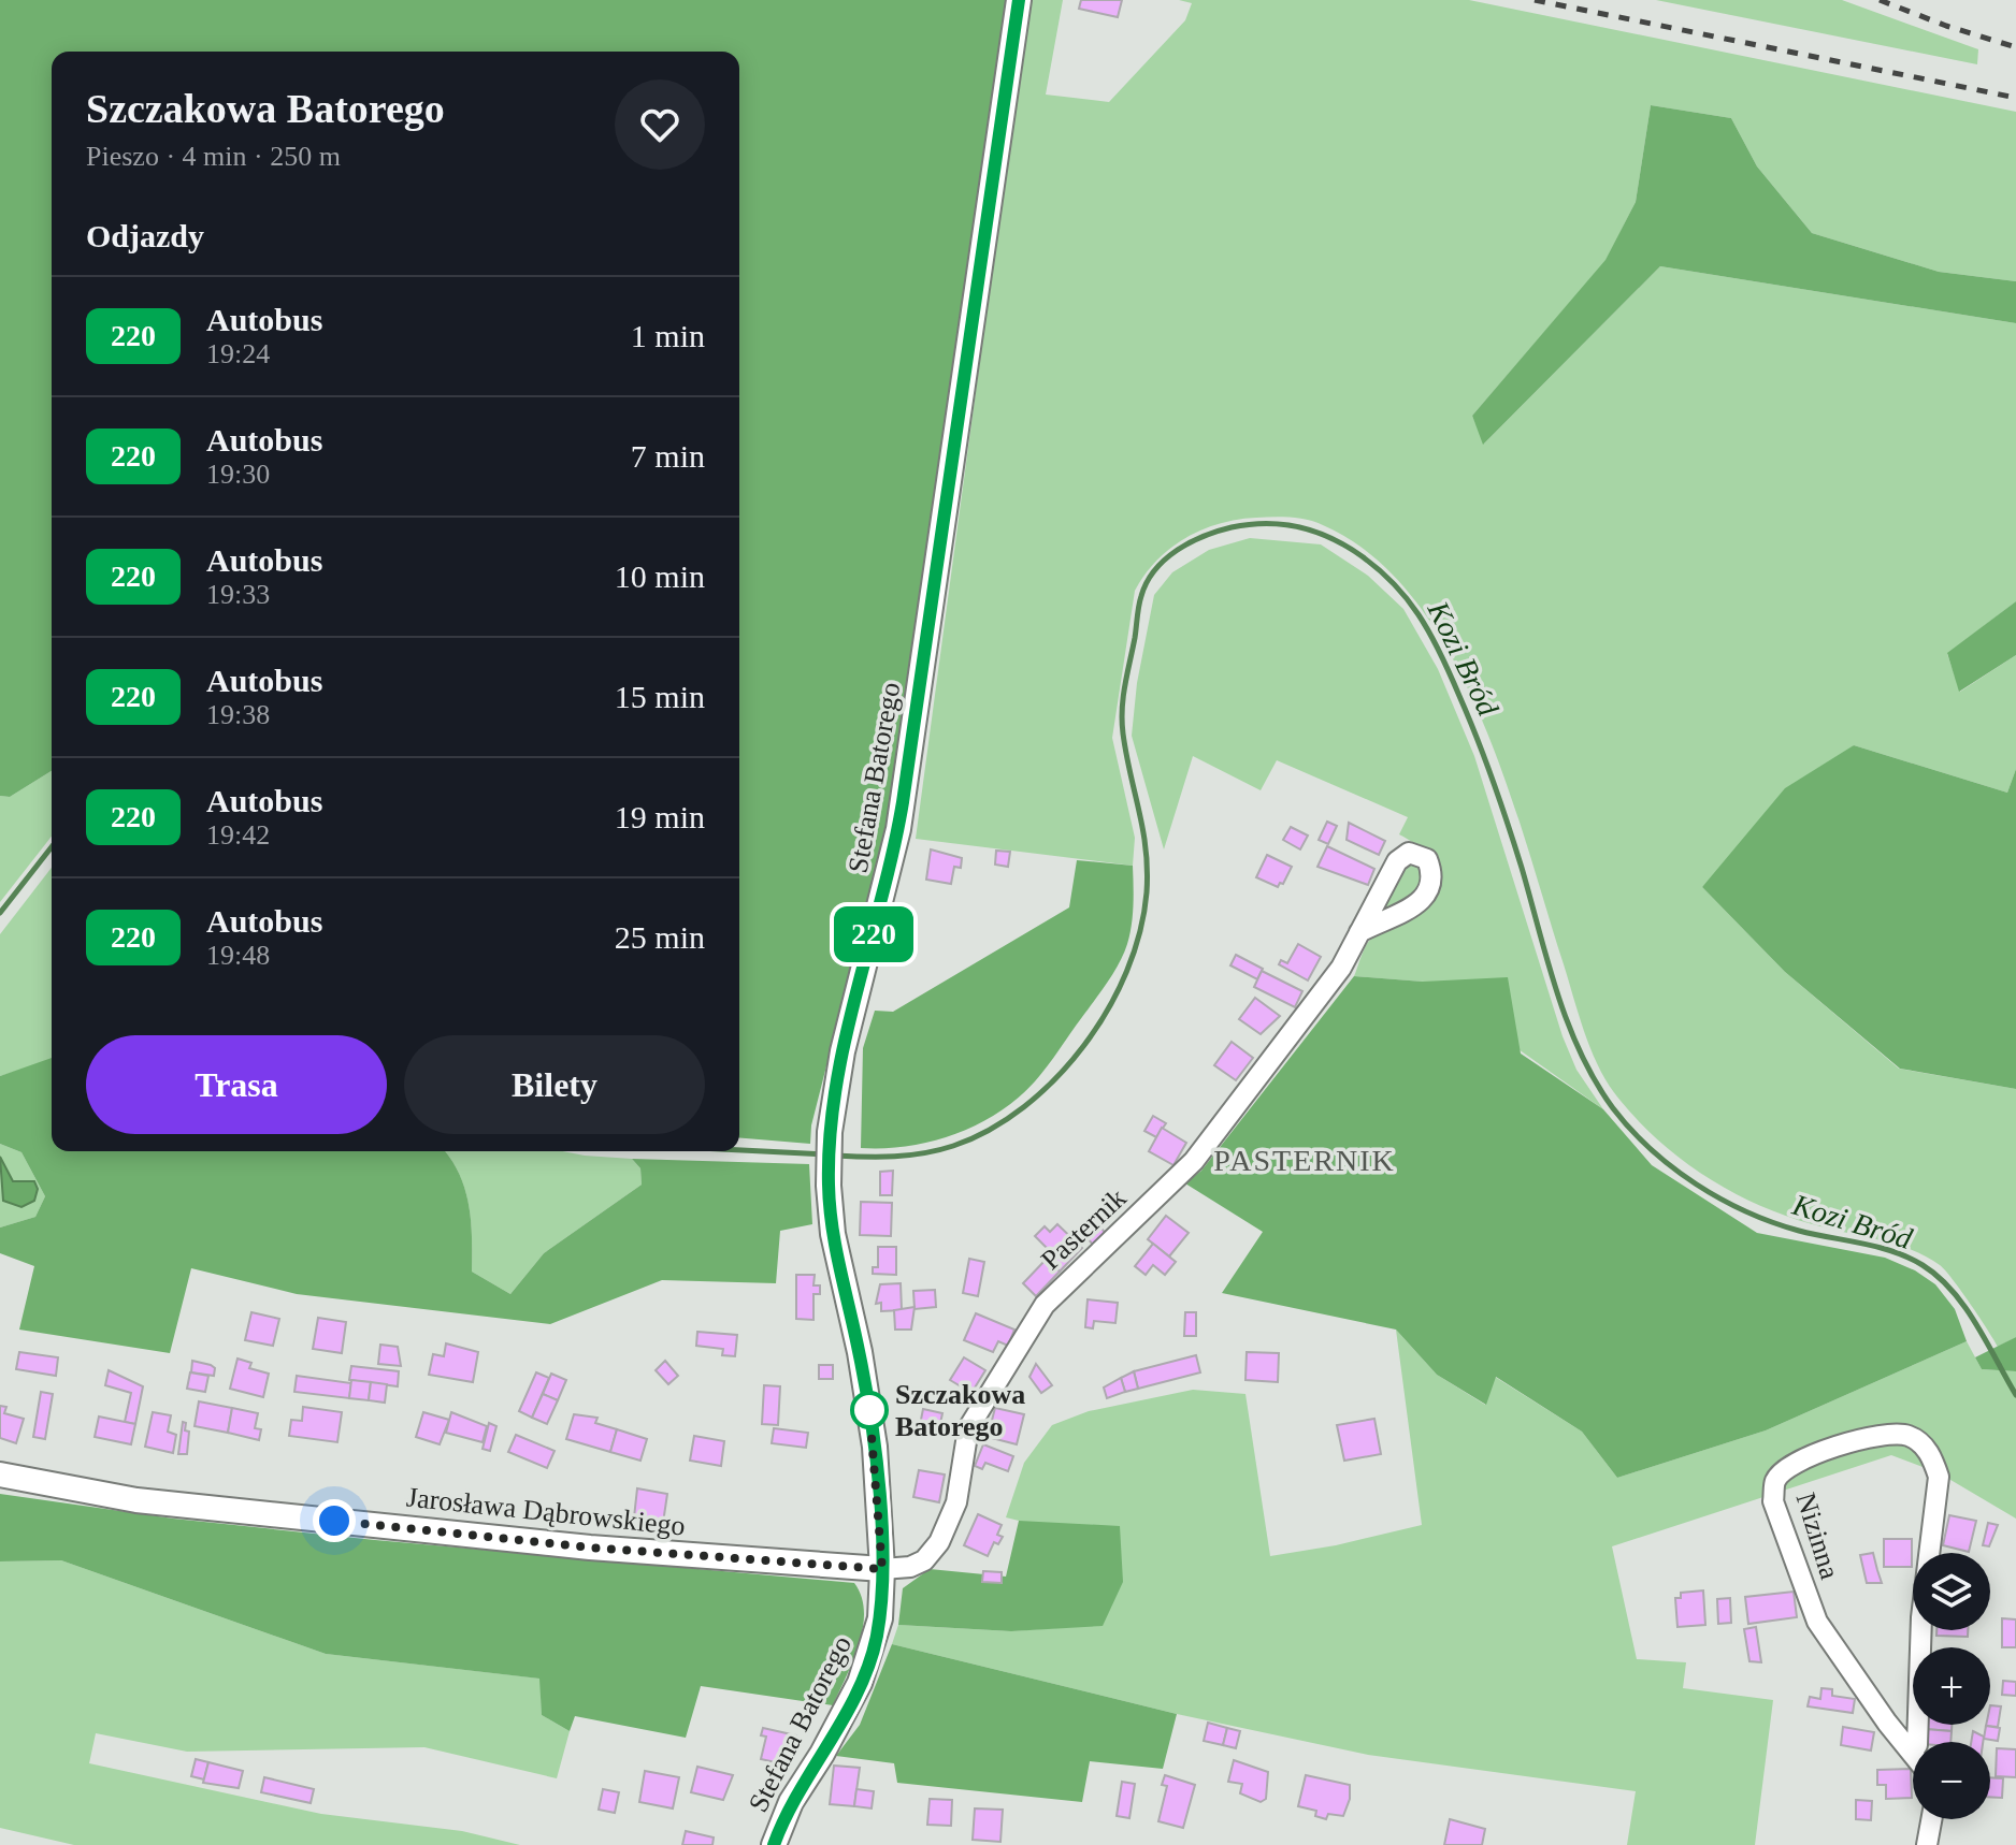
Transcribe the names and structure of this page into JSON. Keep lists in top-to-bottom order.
{
  "streets": {
    "street": [
      "Stefana Batorego",
      "Pasternik",
      "Jarosława Dąbrowskiego",
      "Nizinna"
    ]
  },
  "crossings": [
    ["Stefana Batorego", "Pasternik"],
    ["Stefana Batorego", "Jarosława Dąbrowskiego"],
    ["Pasternik", "Jarosława Dąbrowskiego"]
  ],
  "districts": ["PASTERNIK"],
  "water": ["Kozi Bród"],
  "places": ["Szczakowa Batorego"],
  "lines": ["bus line 220"],
  "page": {
    "on_map": "220",
    "heading": [
      ["Szczakowa Batorego", "Pieszo · 4 min · 250 m"],
      "Odjazdy"
    ],
    "list": [
      {
        "mark": "220",
        "name": "Autobus",
        "note": "19:24",
        "value": "1 min"
      },
      {
        "mark": "220",
        "name": "Autobus",
        "note": "19:30",
        "value": "7 min"
      },
      {
        "mark": "220",
        "name": "Autobus",
        "note": "19:33",
        "value": "10 min"
      },
      {
        "mark": "220",
        "name": "Autobus",
        "note": "19:38",
        "value": "15 min"
      },
      {
        "mark": "220",
        "name": "Autobus",
        "note": "19:42",
        "value": "19 min"
      },
      {
        "mark": "220",
        "name": "Autobus",
        "note": "19:48",
        "value": "25 min"
      }
    ],
    "buttons": ["Trasa", "Bilety"],
    "map_buttons": ["+", "−"]
  }
}
